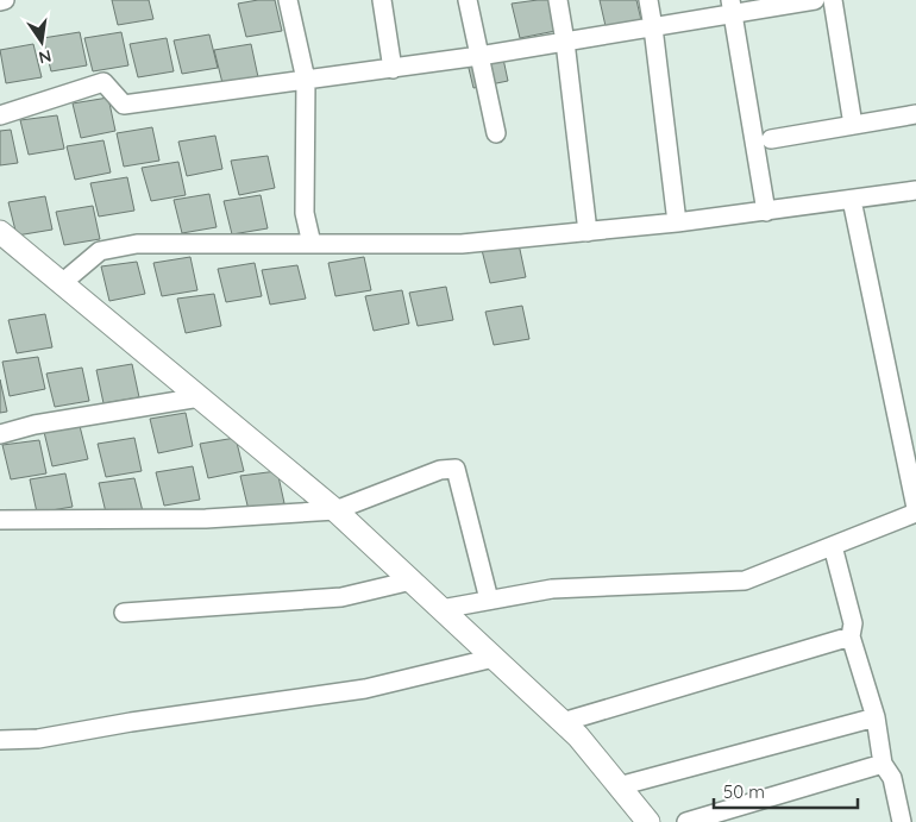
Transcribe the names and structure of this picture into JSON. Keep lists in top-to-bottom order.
{
  "scale_bar": "50 m",
  "north": "bottom"
}
